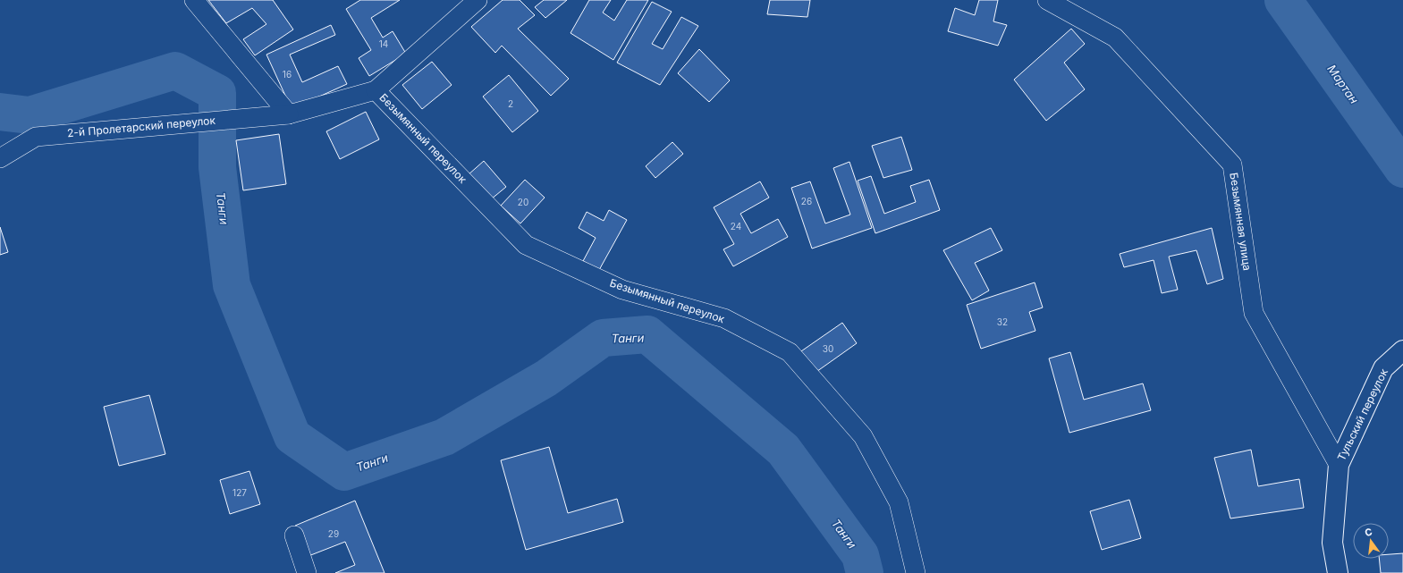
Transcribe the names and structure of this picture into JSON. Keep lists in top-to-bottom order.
{
  "streets": {
    "street": [
      "2-й Пролетарский переулок",
      "Безымянный переулок",
      "Безымянная улица",
      "Тульский переулок"
    ]
  },
  "crossings": [
    ["2-й Пролетарский переулок", "Безымянный переулок"],
    ["Безымянная улица", "Тульский переулок"]
  ],
  "water": ["Мартан", "Танги"],
  "house_numbers": [
    "14",
    "16",
    "2",
    "26",
    "20",
    "24",
    "32",
    "30",
    "127",
    "29"
  ],
  "north": "top"
}
